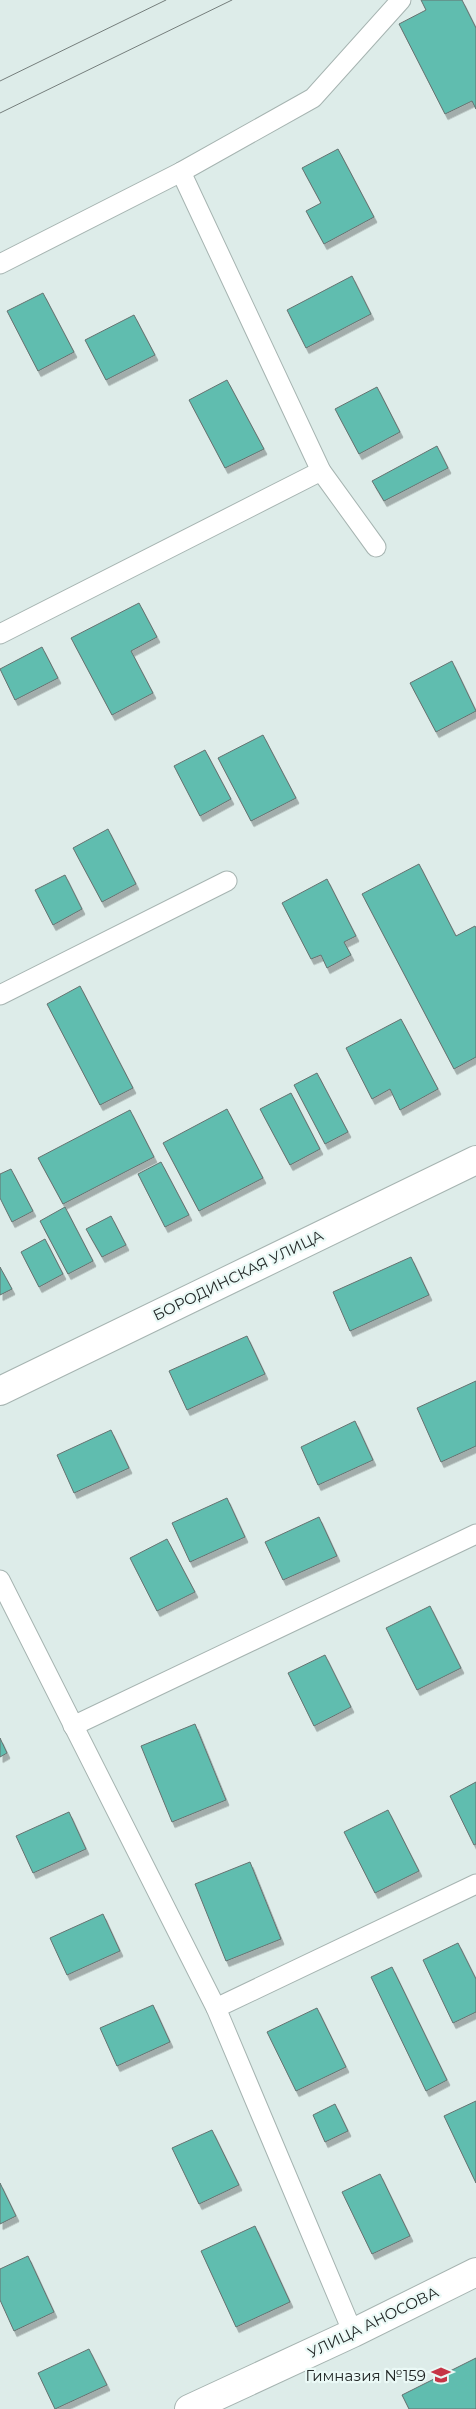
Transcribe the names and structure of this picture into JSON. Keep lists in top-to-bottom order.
{
  "streets": {
    "street": ["БОРОДИНСКАЯ УЛИЦА", "УЛИЦА АНОСОВА"]
  },
  "places": {
    "school or university": ["Гимназия №159"]
  }
}
